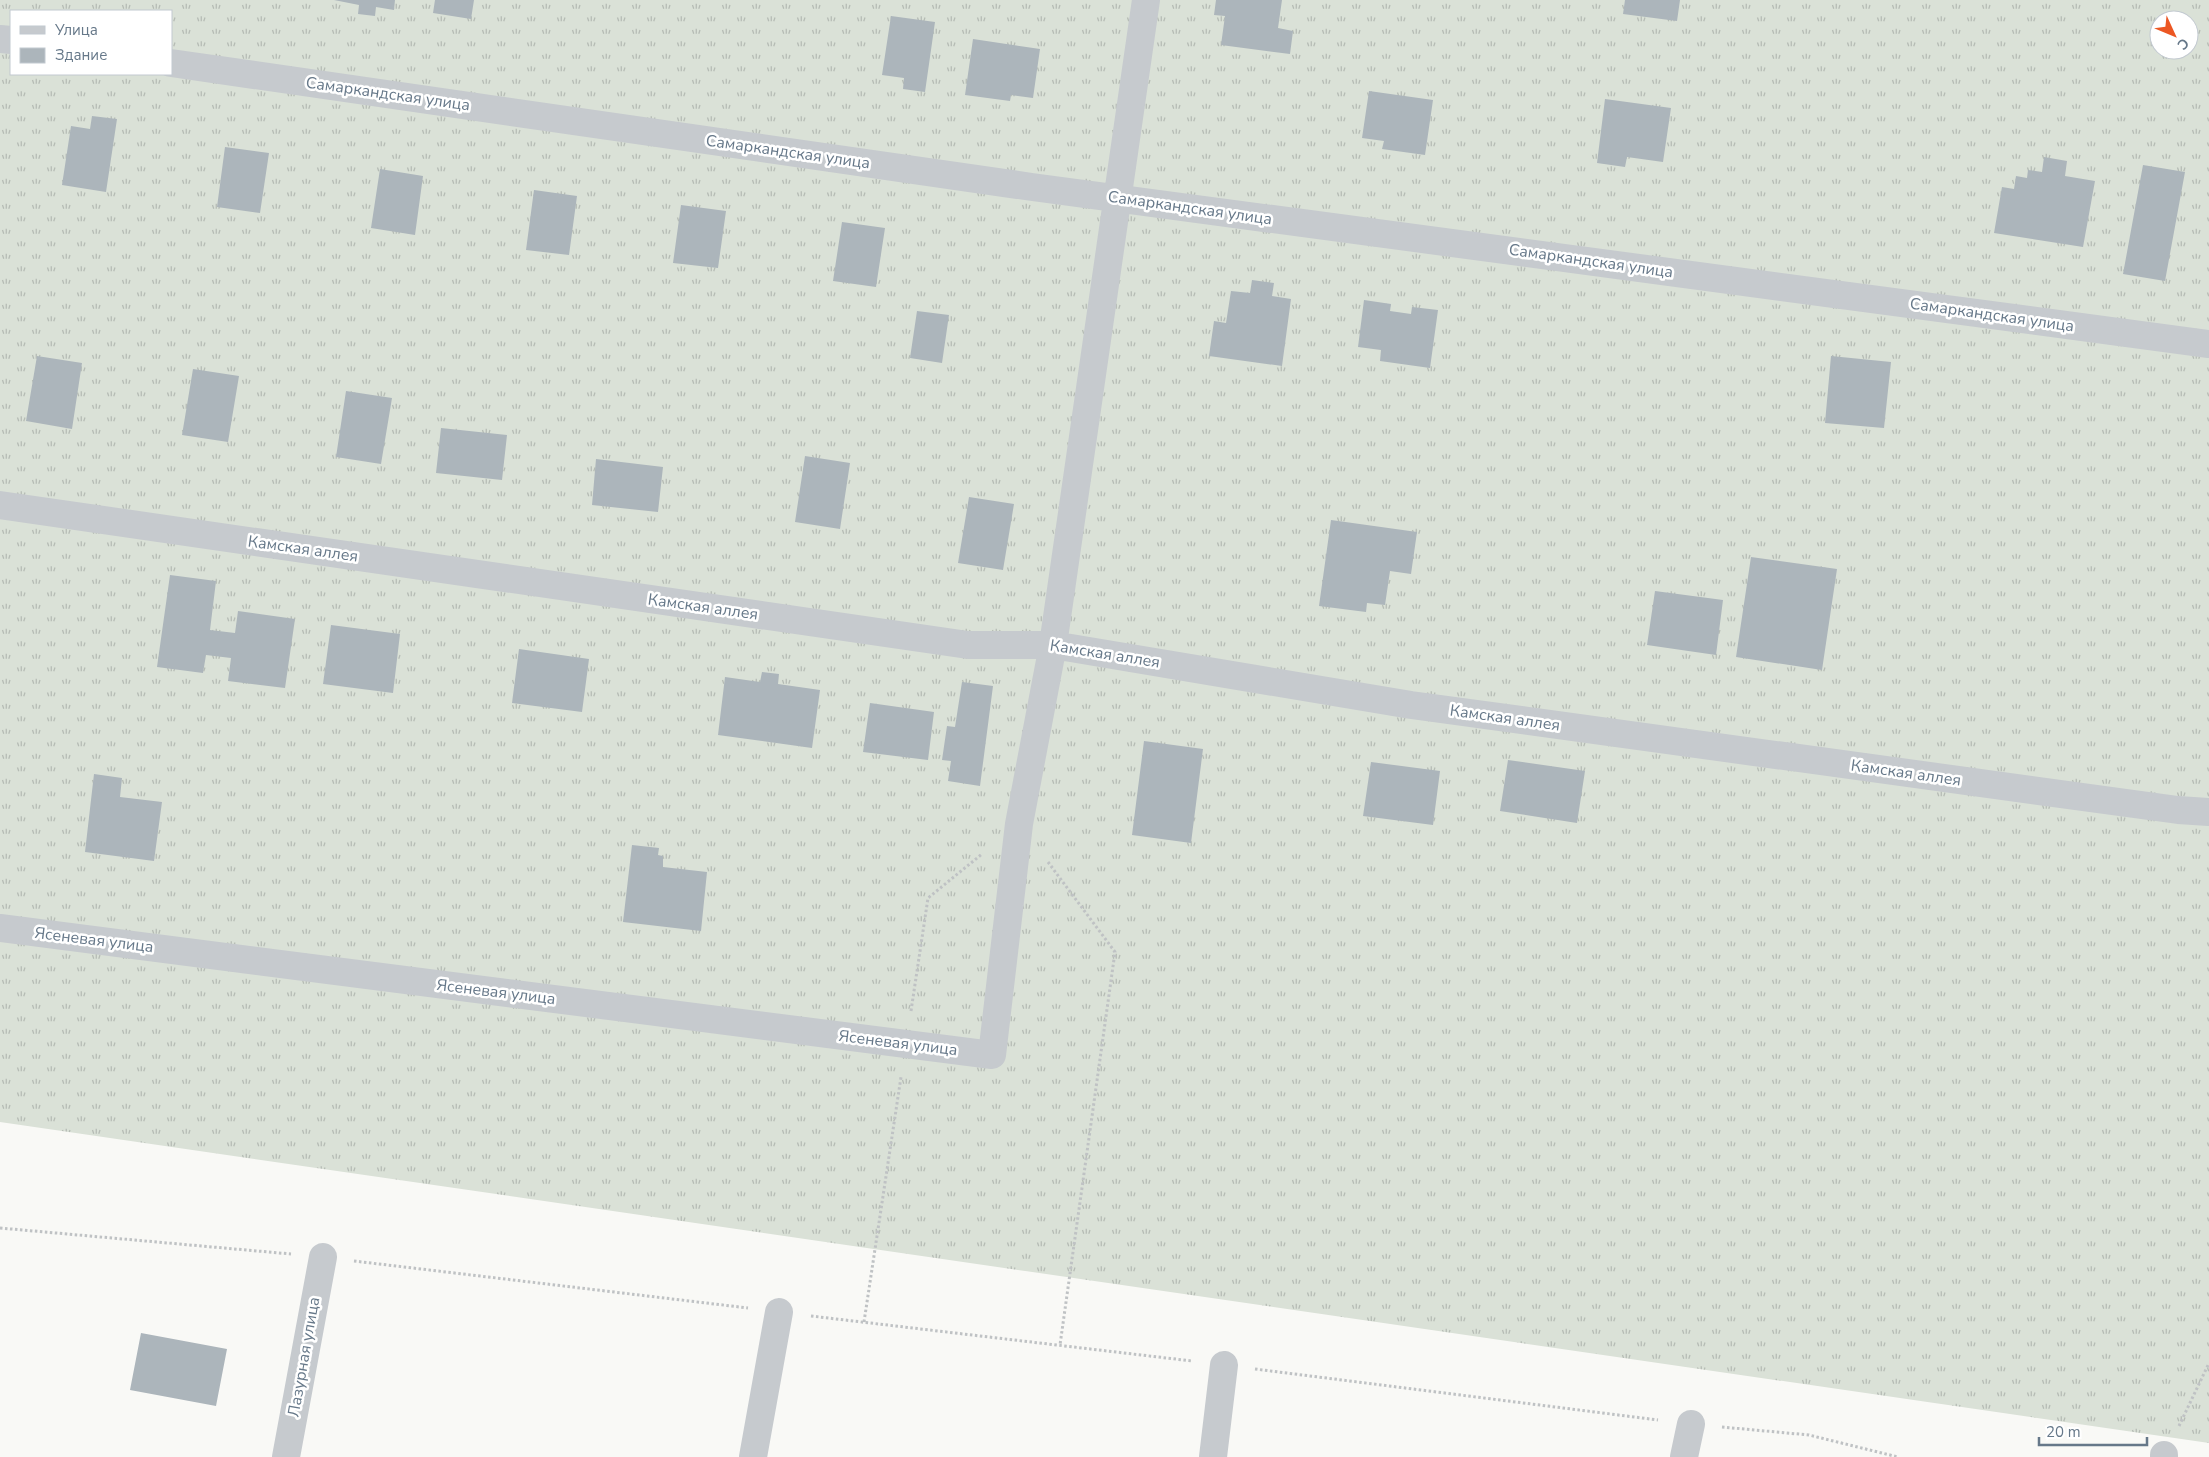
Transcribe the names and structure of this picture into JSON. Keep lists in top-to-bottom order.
{
  "streets": {
    "street": [
      "Самаркандская улица",
      "Камская аллея",
      "Ясеневая улица",
      "Лазурная улица"
    ]
  },
  "legend": ["Улица", "Здание"],
  "scale_bar": "20 m",
  "north": "bottom right"
}
